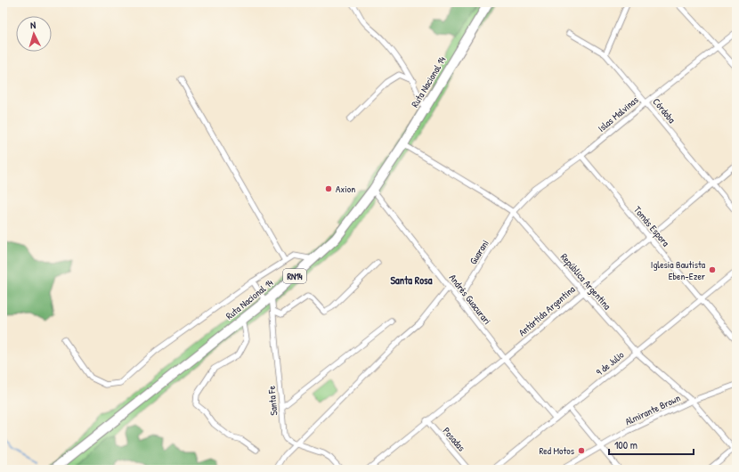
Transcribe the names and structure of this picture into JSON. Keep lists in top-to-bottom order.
{
  "streets": {
    "highway": ["Ruta Nacional 14", "RN14"],
    "street": [
      "Córdoba",
      "Islas Malvinas",
      "Tomás Espora",
      "Guarani",
      "República Argentina",
      "Andrés Guacurari",
      "Antártida Argentina",
      "9 de Julio",
      "Santa Fe",
      "Almirante Brown",
      "Posadas"
    ]
  },
  "crossings": [
    ["Ruta Nacional 14", "República Argentina"],
    ["Ruta Nacional 14", "Andrés Guacurari"],
    ["Ruta Nacional 14", "Santa Fe"],
    ["Córdoba", "Islas Malvinas"],
    ["Córdoba", "Antártida Argentina"],
    ["Islas Malvinas", "Tomás Espora"],
    ["Islas Malvinas", "Guarani"],
    ["Islas Malvinas", "República Argentina"],
    ["Tomás Espora", "Antártida Argentina"],
    ["Tomás Espora", "9 de Julio"],
    ["Guarani", "República Argentina"],
    ["Guarani", "Andrés Guacurari"],
    ["República Argentina", "Antártida Argentina"],
    ["República Argentina", "9 de Julio"],
    ["República Argentina", "Almirante Brown"],
    ["Andrés Guacurari", "Antártida Argentina"],
    ["Andrés Guacurari", "9 de Julio"],
    ["Antártida Argentina", "Posadas"]
  ],
  "districts": ["Santa Rosa"],
  "places": ["Axion", "Iglesia Bautista Eben-Ezer", "Red Motos"],
  "scale_bar": "100 m",
  "north": "top"
}
